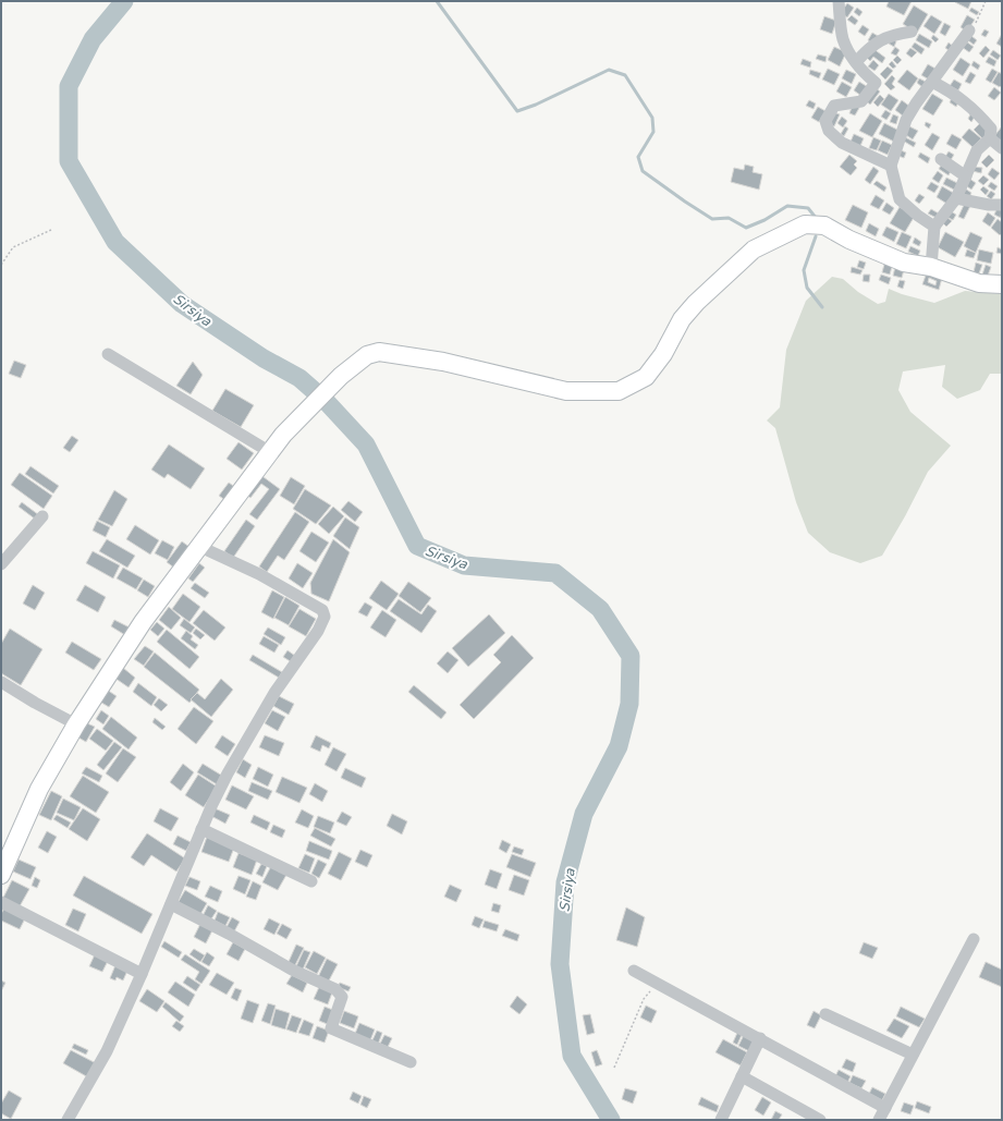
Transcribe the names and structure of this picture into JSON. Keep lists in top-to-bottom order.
{
  "water": ["Sirsiya"]
}
